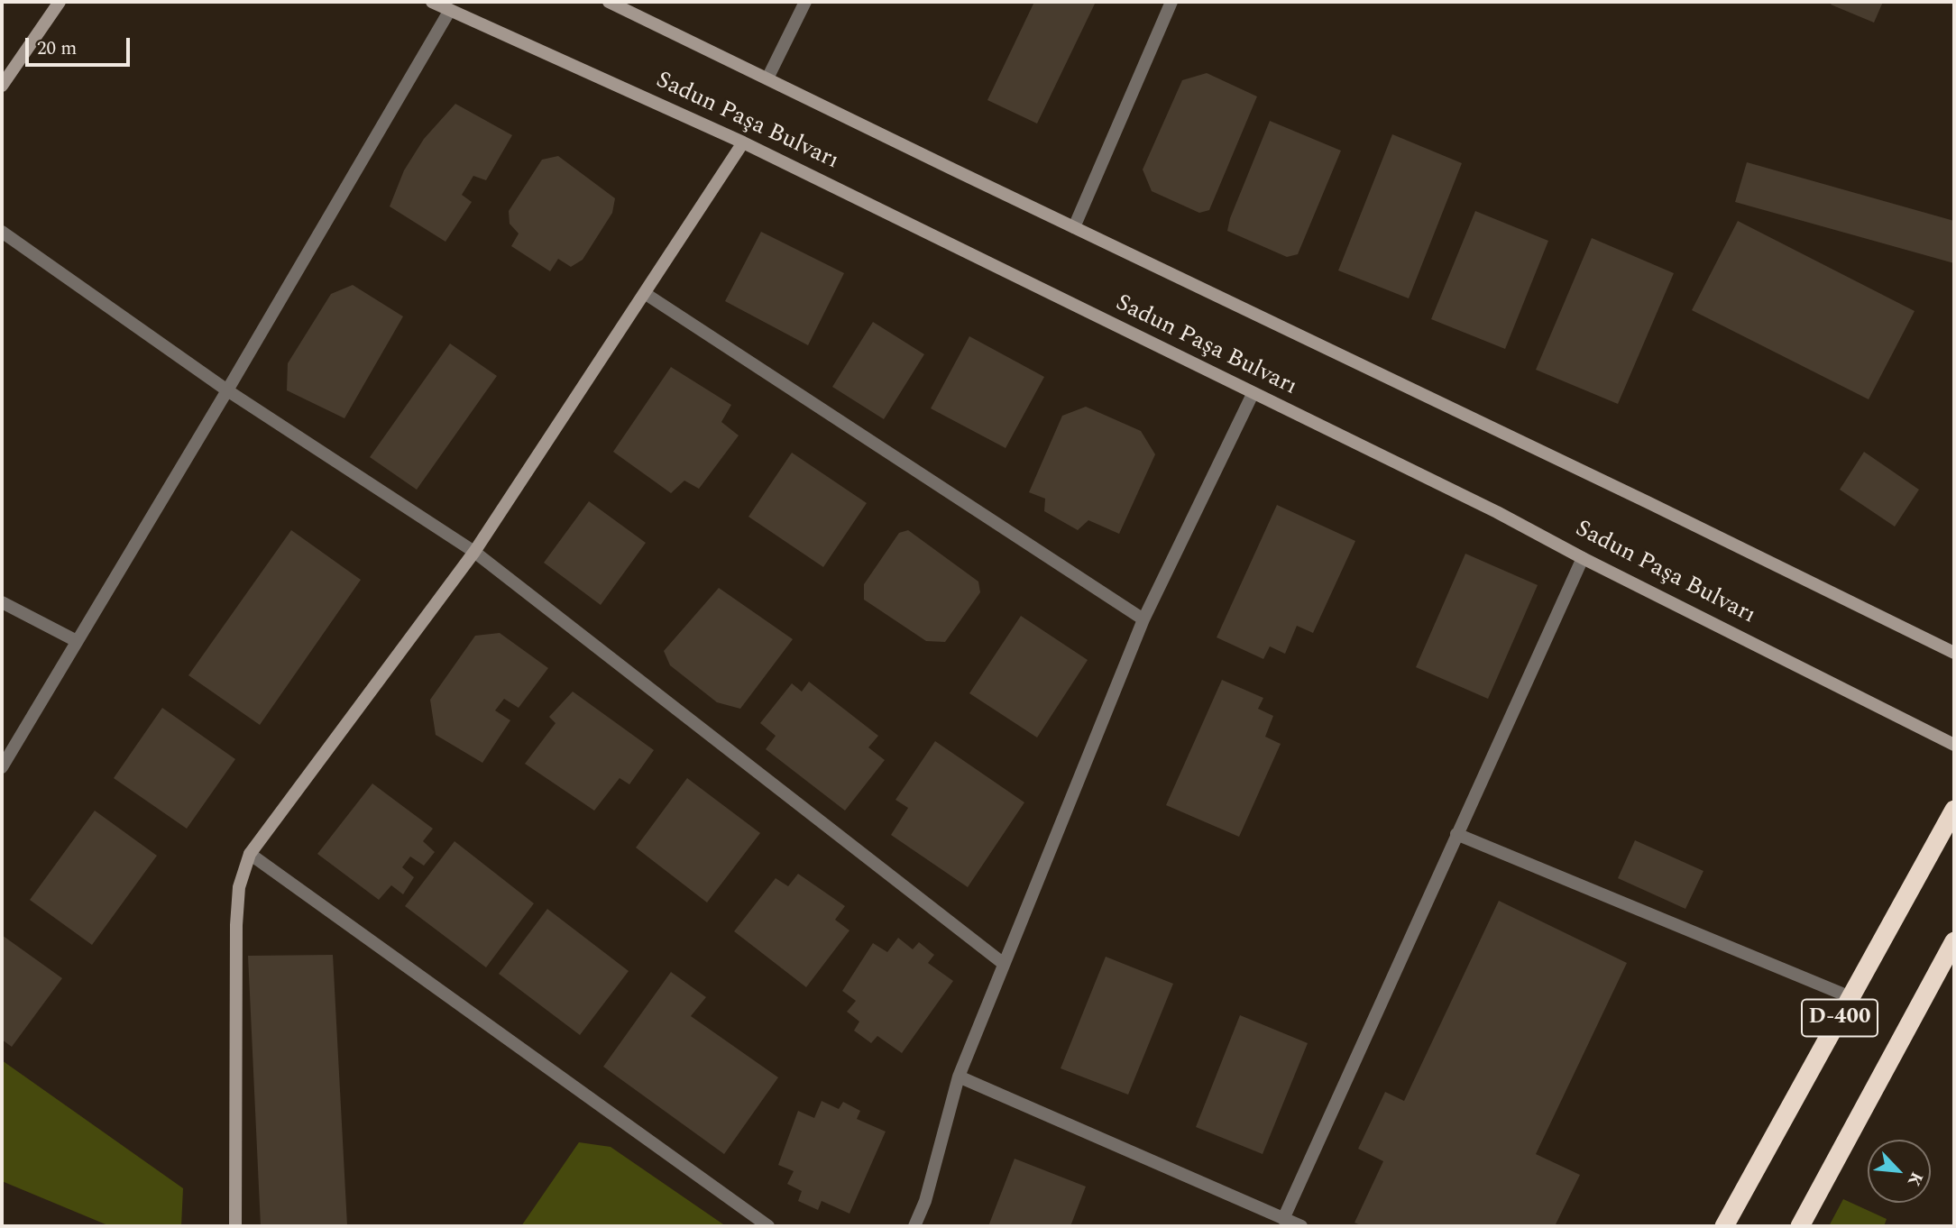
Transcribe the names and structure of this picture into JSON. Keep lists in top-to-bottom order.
{
  "streets": {
    "highway": ["D-400"],
    "main road": ["Sadun Paşa Bulvarı"]
  },
  "scale_bar": "20 m",
  "north": "bottom right"
}
